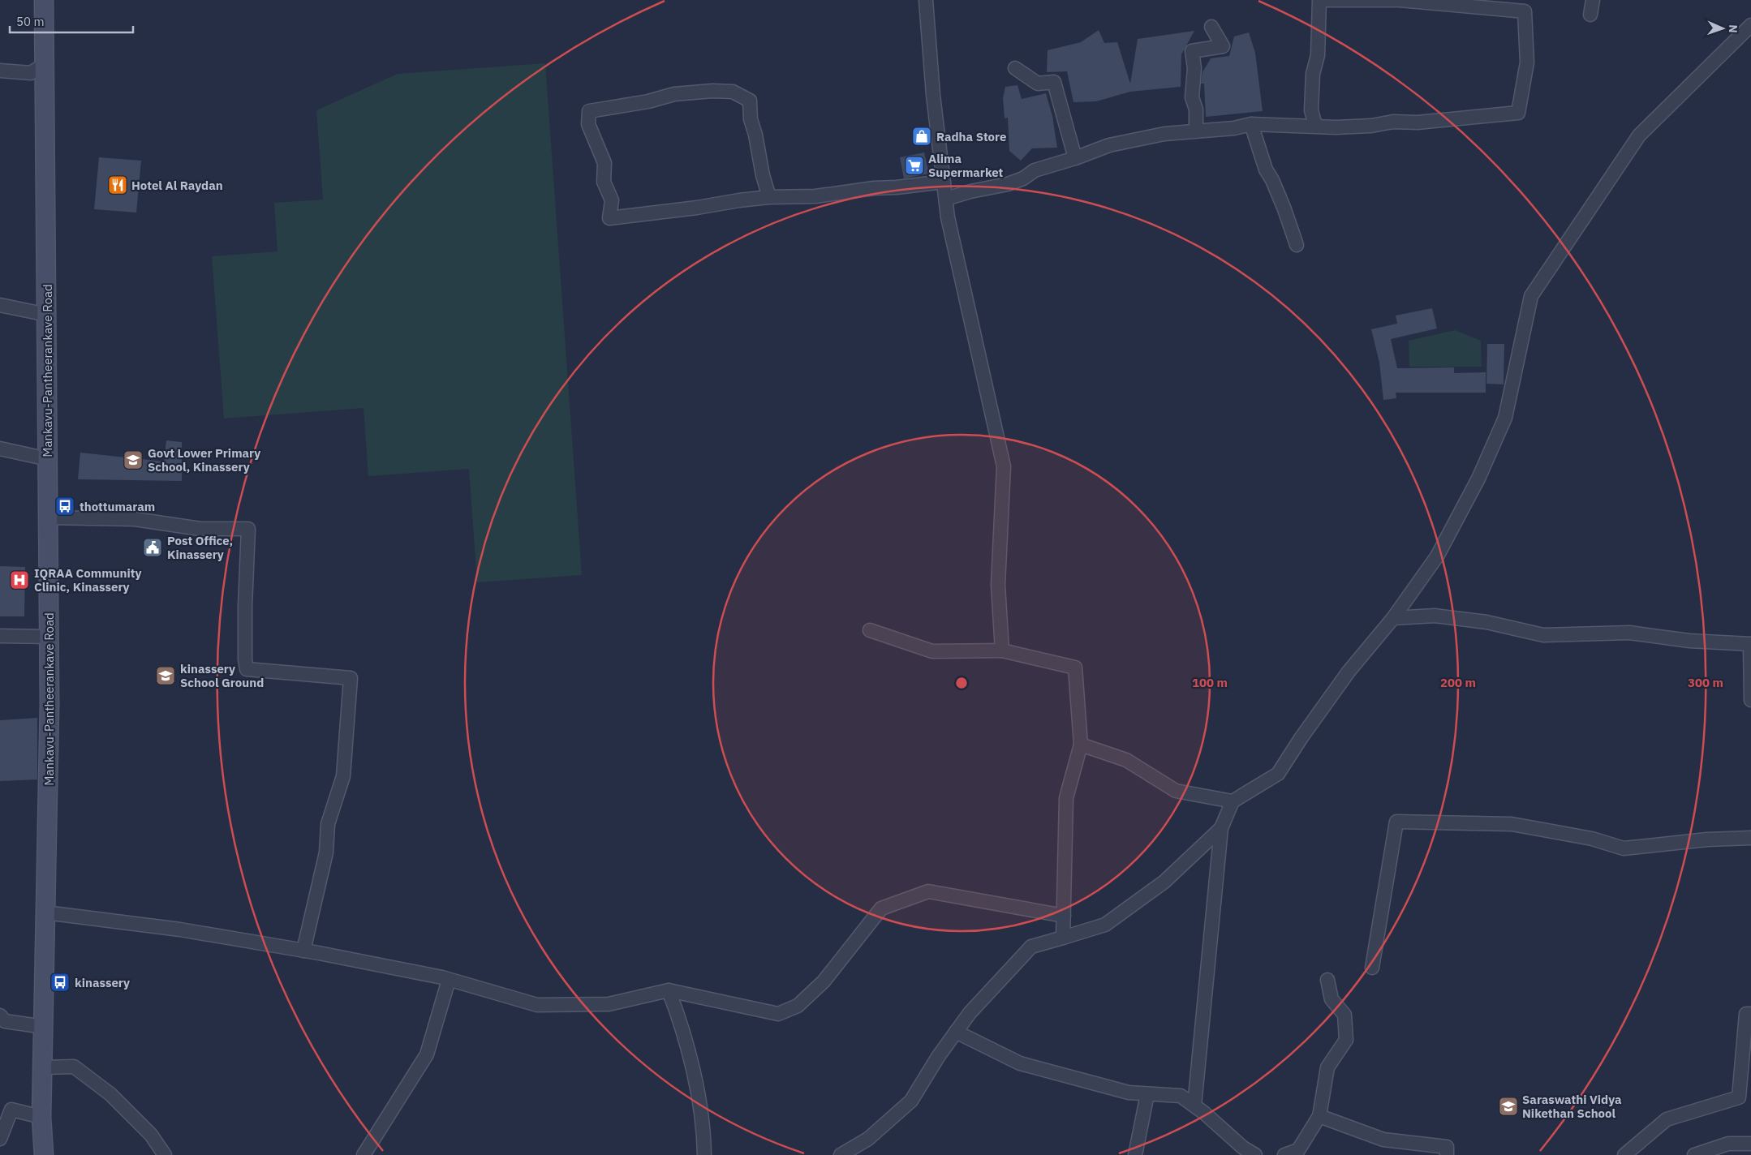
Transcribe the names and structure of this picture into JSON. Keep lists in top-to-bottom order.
{
  "streets": {
    "main road": ["Mankavu-Pantheerankave Road"]
  },
  "places": {
    "shop": ["Radha Store"],
    "supermarket": ["Alima Supermarket"],
    "restaurant": ["Hotel Al Raydan"],
    "school or university": ["Govt Lower Primary School, Kinassery", "kinassery School Ground", "Saraswathi Vidya Nikethan School"],
    "bus stop": ["thottumaram", "kinassery"],
    "public building": ["Post Office, Kinassery"],
    "hospital": ["IQRAA Community Clinic, Kinassery"]
  },
  "scale_bar": "50 m",
  "north": "right",
  "rings": ["100 m", "200 m", "300 m"]
}
